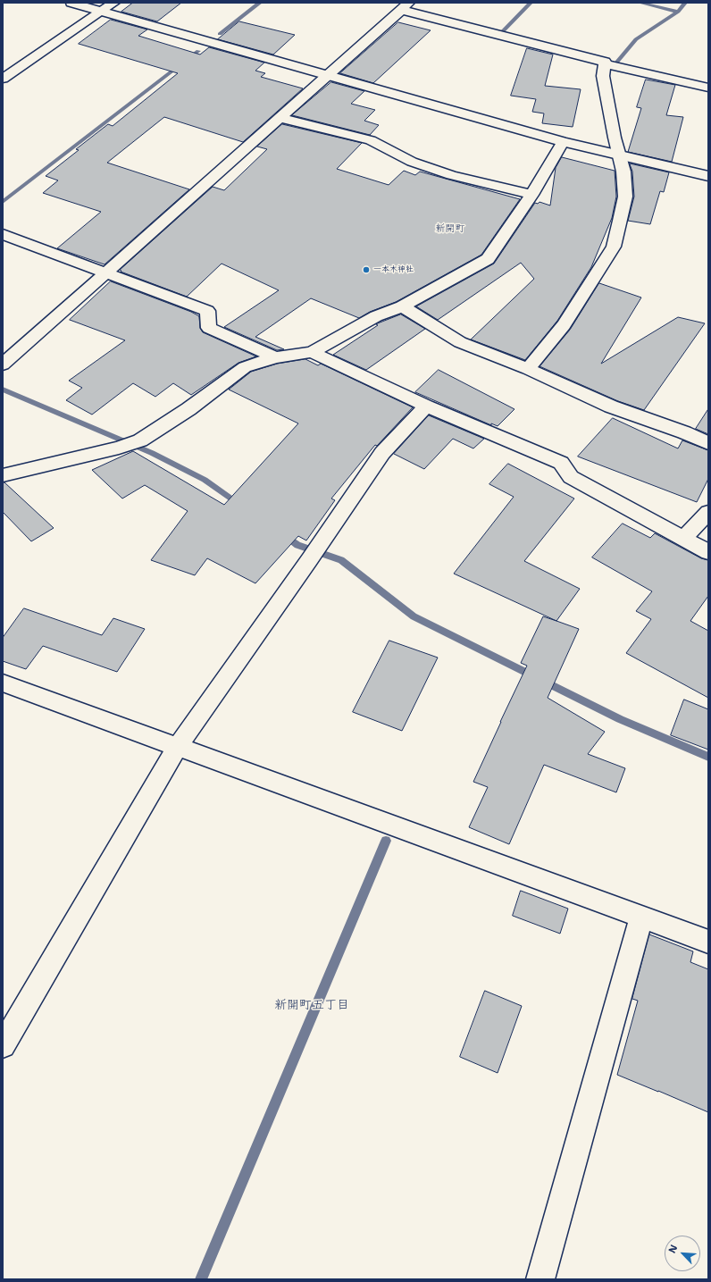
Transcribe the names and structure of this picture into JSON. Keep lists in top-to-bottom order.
{
  "districts": ["新開町", "新開町五丁目"],
  "places": ["一本木神社"],
  "north": "top left"
}
